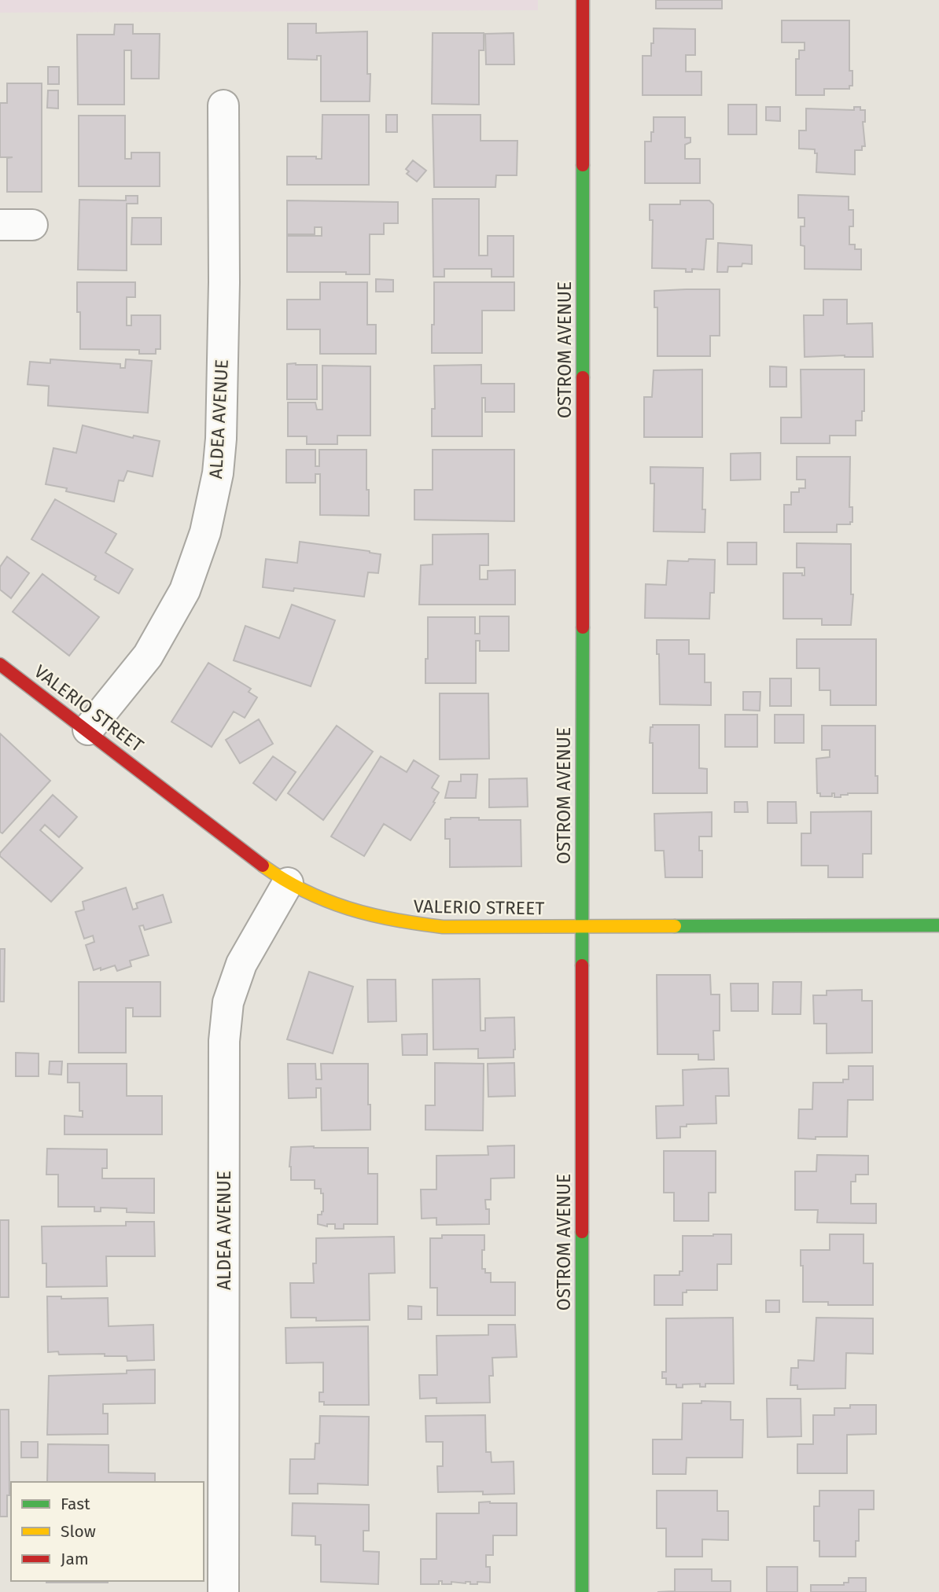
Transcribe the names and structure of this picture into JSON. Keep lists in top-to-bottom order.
{
  "streets": {
    "street": ["OSTROM AVENUE", "ALDEA AVENUE", "VALERIO STREET"]
  },
  "crossings": [
    ["OSTROM AVENUE", "VALERIO STREET"],
    ["ALDEA AVENUE", "VALERIO STREET"]
  ],
  "legend": ["Fast", "Slow", "Jam"]
}
